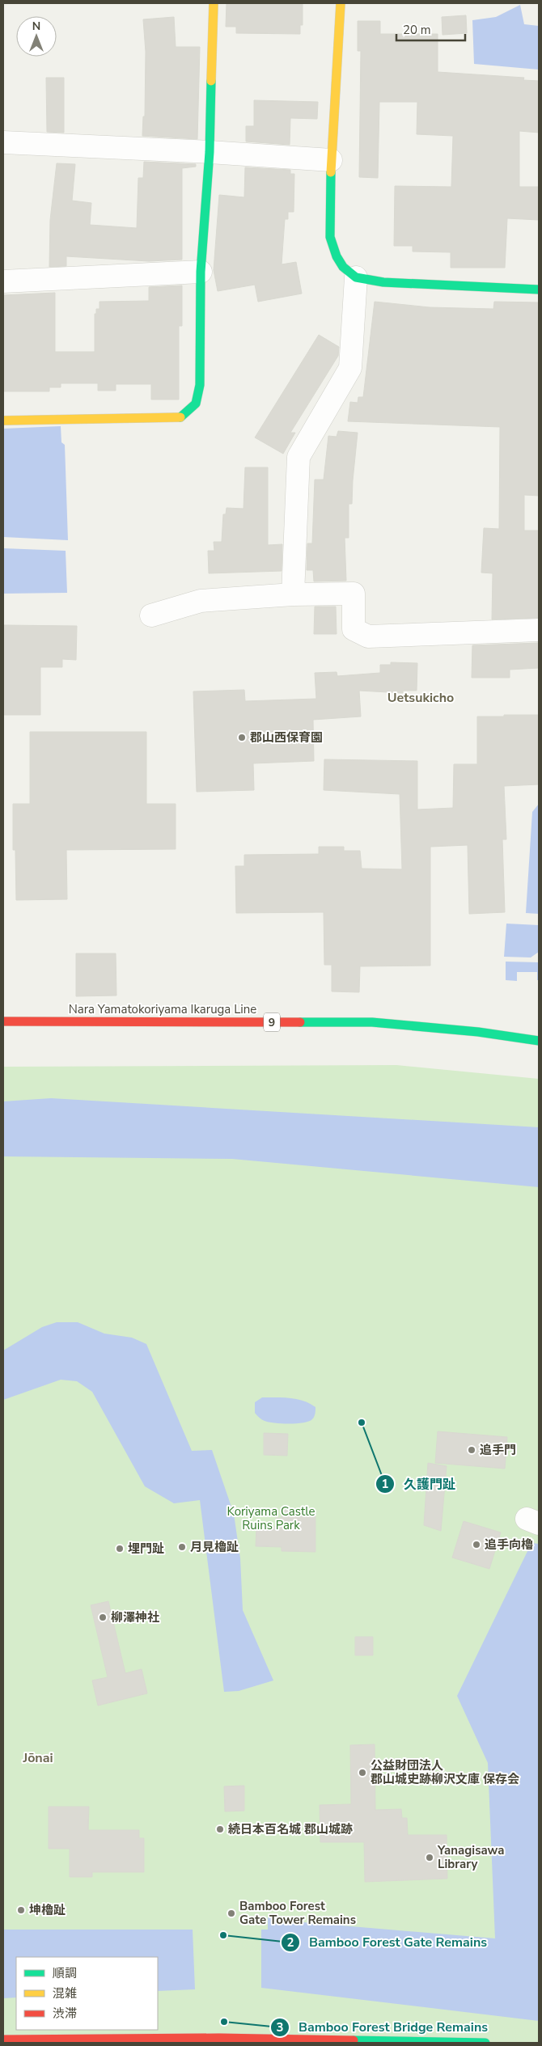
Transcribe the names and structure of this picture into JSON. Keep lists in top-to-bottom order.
{
  "streets": {
    "street": ["Nara Yamatokoriyama Ikaruga Line", "9"]
  },
  "districts": ["Uetsukicho", "Jōnai"],
  "parks": ["Koriyama Castle Ruins Park"],
  "places": [
    "郡山西保育園",
    "久護門趾",
    "追手門",
    "追手向櫓",
    "月見櫓趾",
    "埋門趾",
    "柳澤神社",
    "公益財団法人 郡山城史跡柳沢文庫 保存会",
    "続日本百名城 郡山城跡",
    "Yanagisawa Library",
    "坤櫓趾",
    "Bamboo Forest Gate Tower Remains",
    "Bamboo Forest Gate Remains",
    "Bamboo Forest Bridge Remains"
  ],
  "legend": ["順調", "混雑", "渋滞"],
  "scale_bar": "20 m",
  "north": "top"
}
